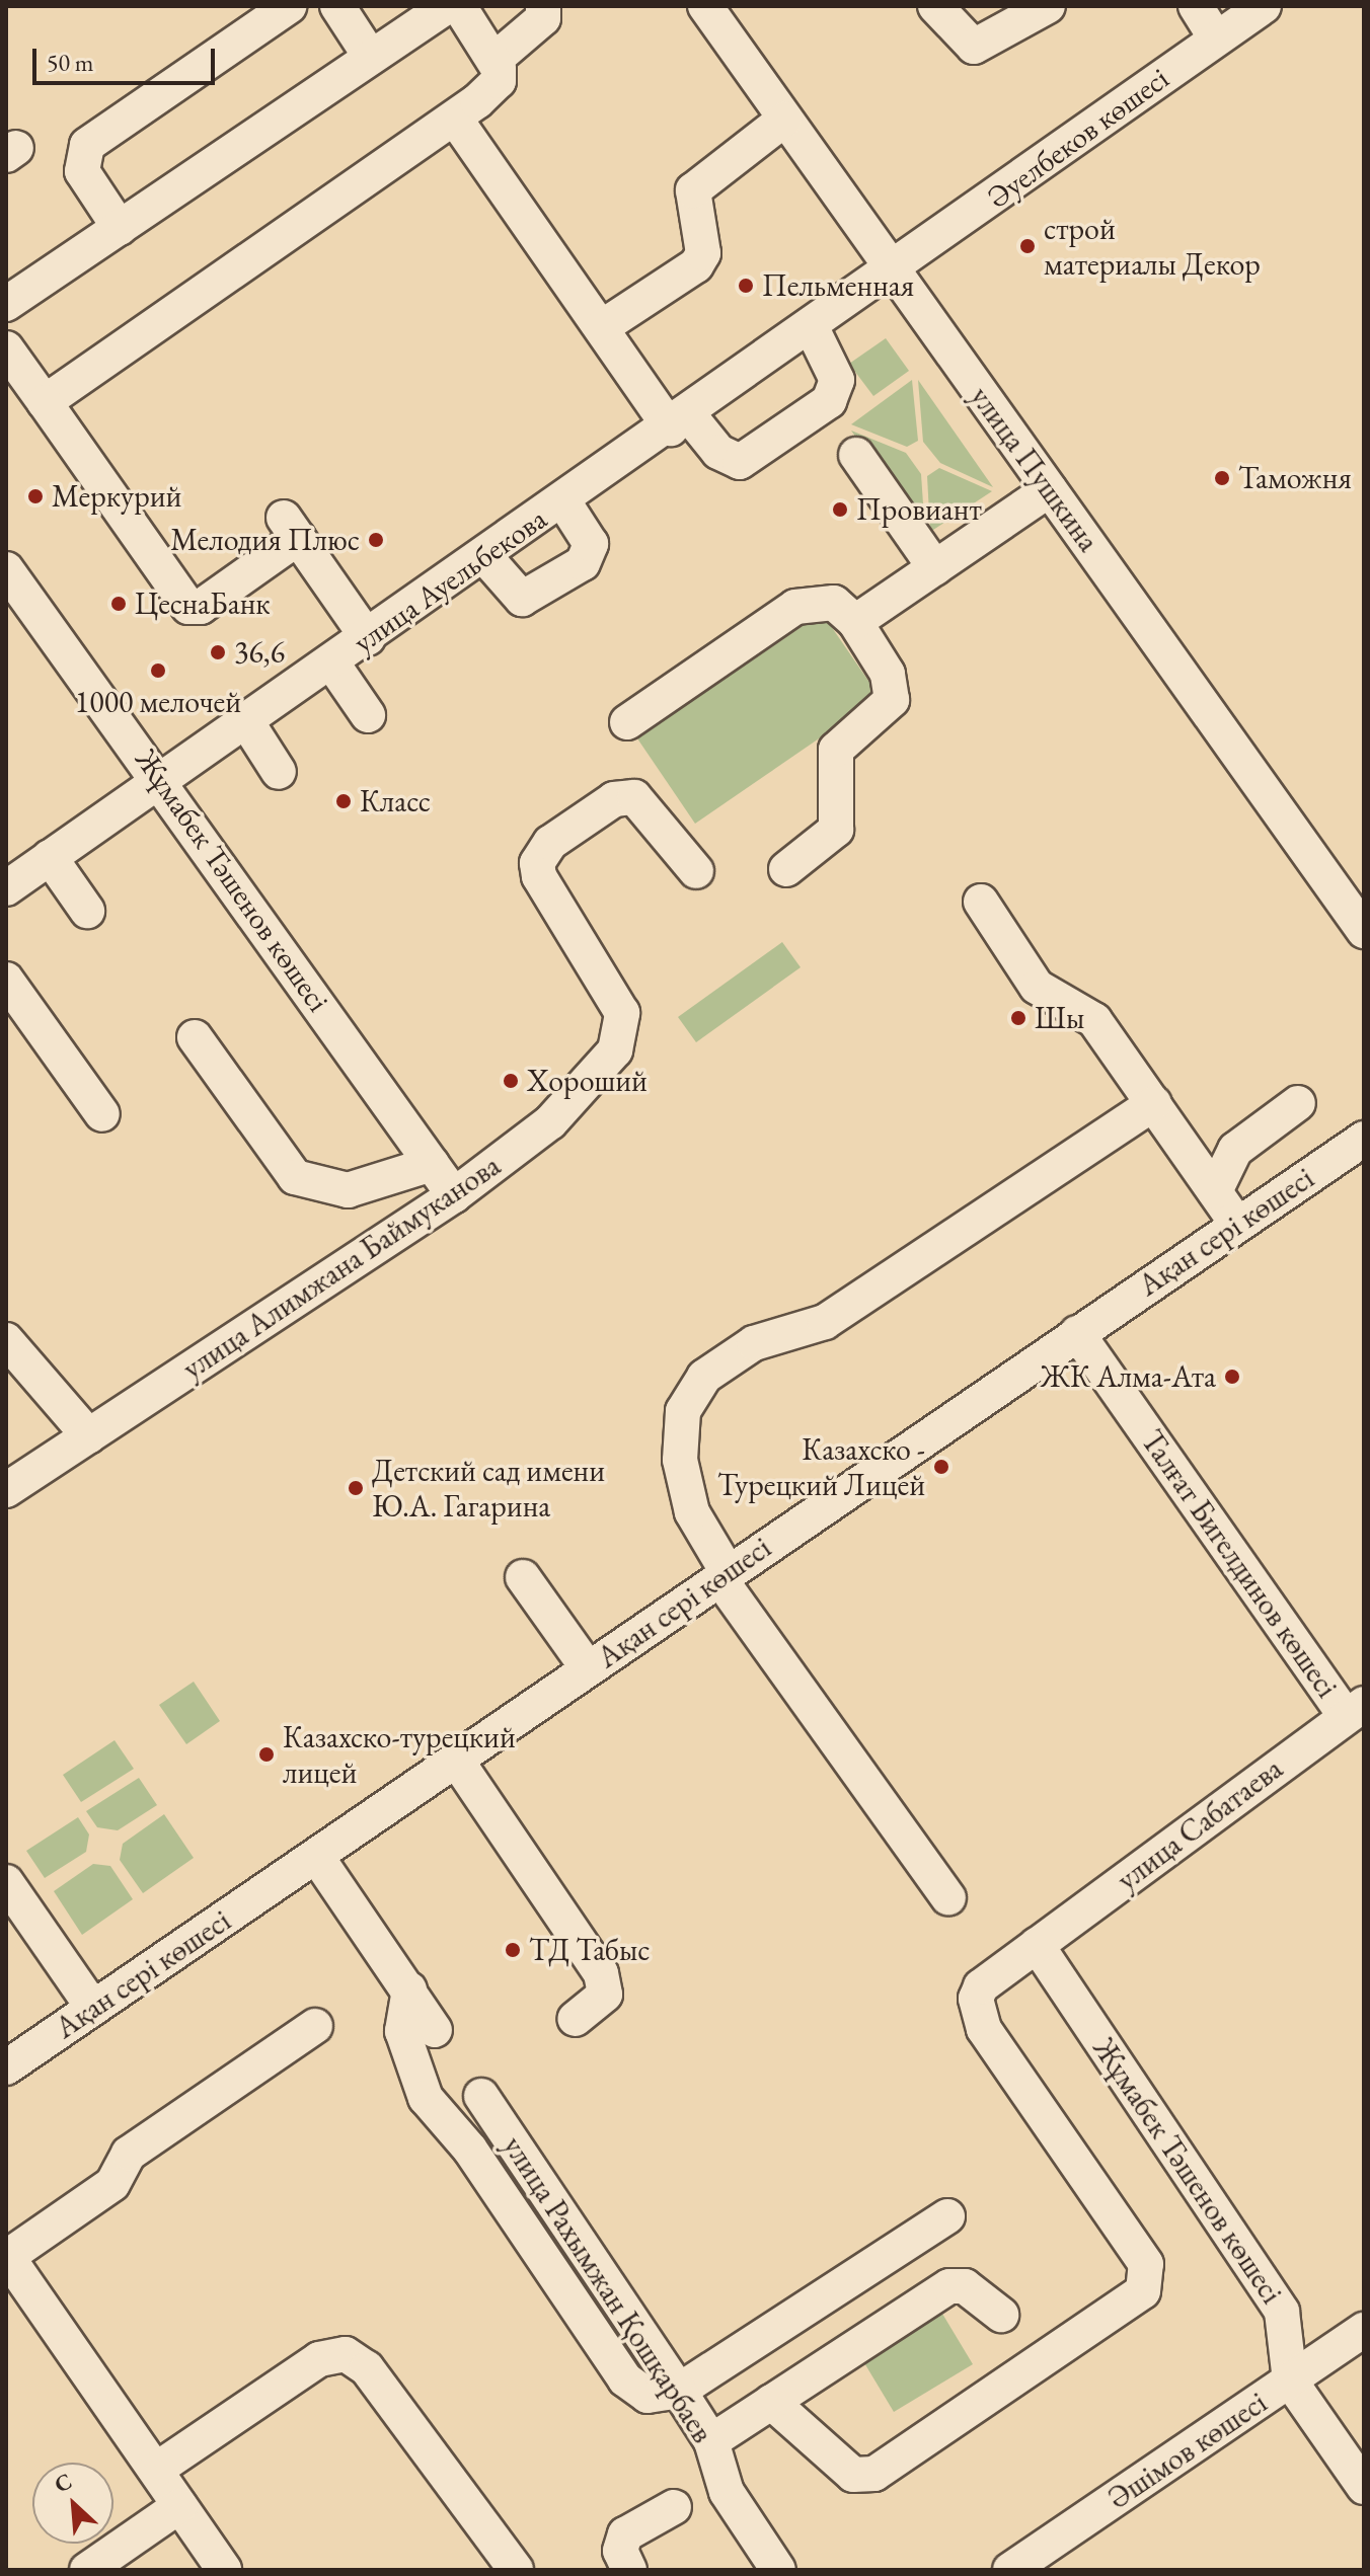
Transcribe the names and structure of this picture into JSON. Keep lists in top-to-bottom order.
{
  "streets": {
    "street": [
      "Әуелбеков көшесі",
      "улица Пушкина",
      "улица Ауельбекова",
      "Жұмабек Тәшенов көшесі",
      "Ақан сері көшесі",
      "улица Алимжана Баймуканова",
      "Талғат Бигелдинов көшесі",
      "улица Сабатаева",
      "улица Рахымжан Қошқарбаев",
      "Әшімов көшесі"
    ]
  },
  "crossings": [
    ["Әуелбеков көшесі", "улица Пушкина"],
    ["Әуелбеков көшесі", "улица Ауельбекова"],
    ["улица Пушкина", "улица Ауельбекова"],
    ["улица Ауельбекова", "Жұмабек Тәшенов көшесі"],
    ["Жұмабек Тәшенов көшесі", "улица Алимжана Баймуканова"],
    ["Жұмабек Тәшенов көшесі", "улица Сабатаева"],
    ["Жұмабек Тәшенов көшесі", "Әшімов көшесі"],
    ["Ақан сері көшесі", "Талғат Бигелдинов көшесі"],
    ["Талғат Бигелдинов көшесі", "улица Сабатаева"]
  ],
  "places": [
    "строй материалы Декор",
    "Пельменная",
    "Таможня",
    "Меркурий",
    "Провиант",
    "Мелодия Плюс",
    "ЦеснаБанк",
    "36,6",
    "1000 мелочей",
    "Класс",
    "Шы",
    "Хороший",
    "ЖК Алма-Ата",
    "Казахско - Турецкий Лицей",
    "Детский сад имени Ю.А. Гагарина",
    "Казахско-турецкий лицей",
    "ТД Табыс"
  ],
  "scale_bar": "50 m",
  "north": "top left"
}
